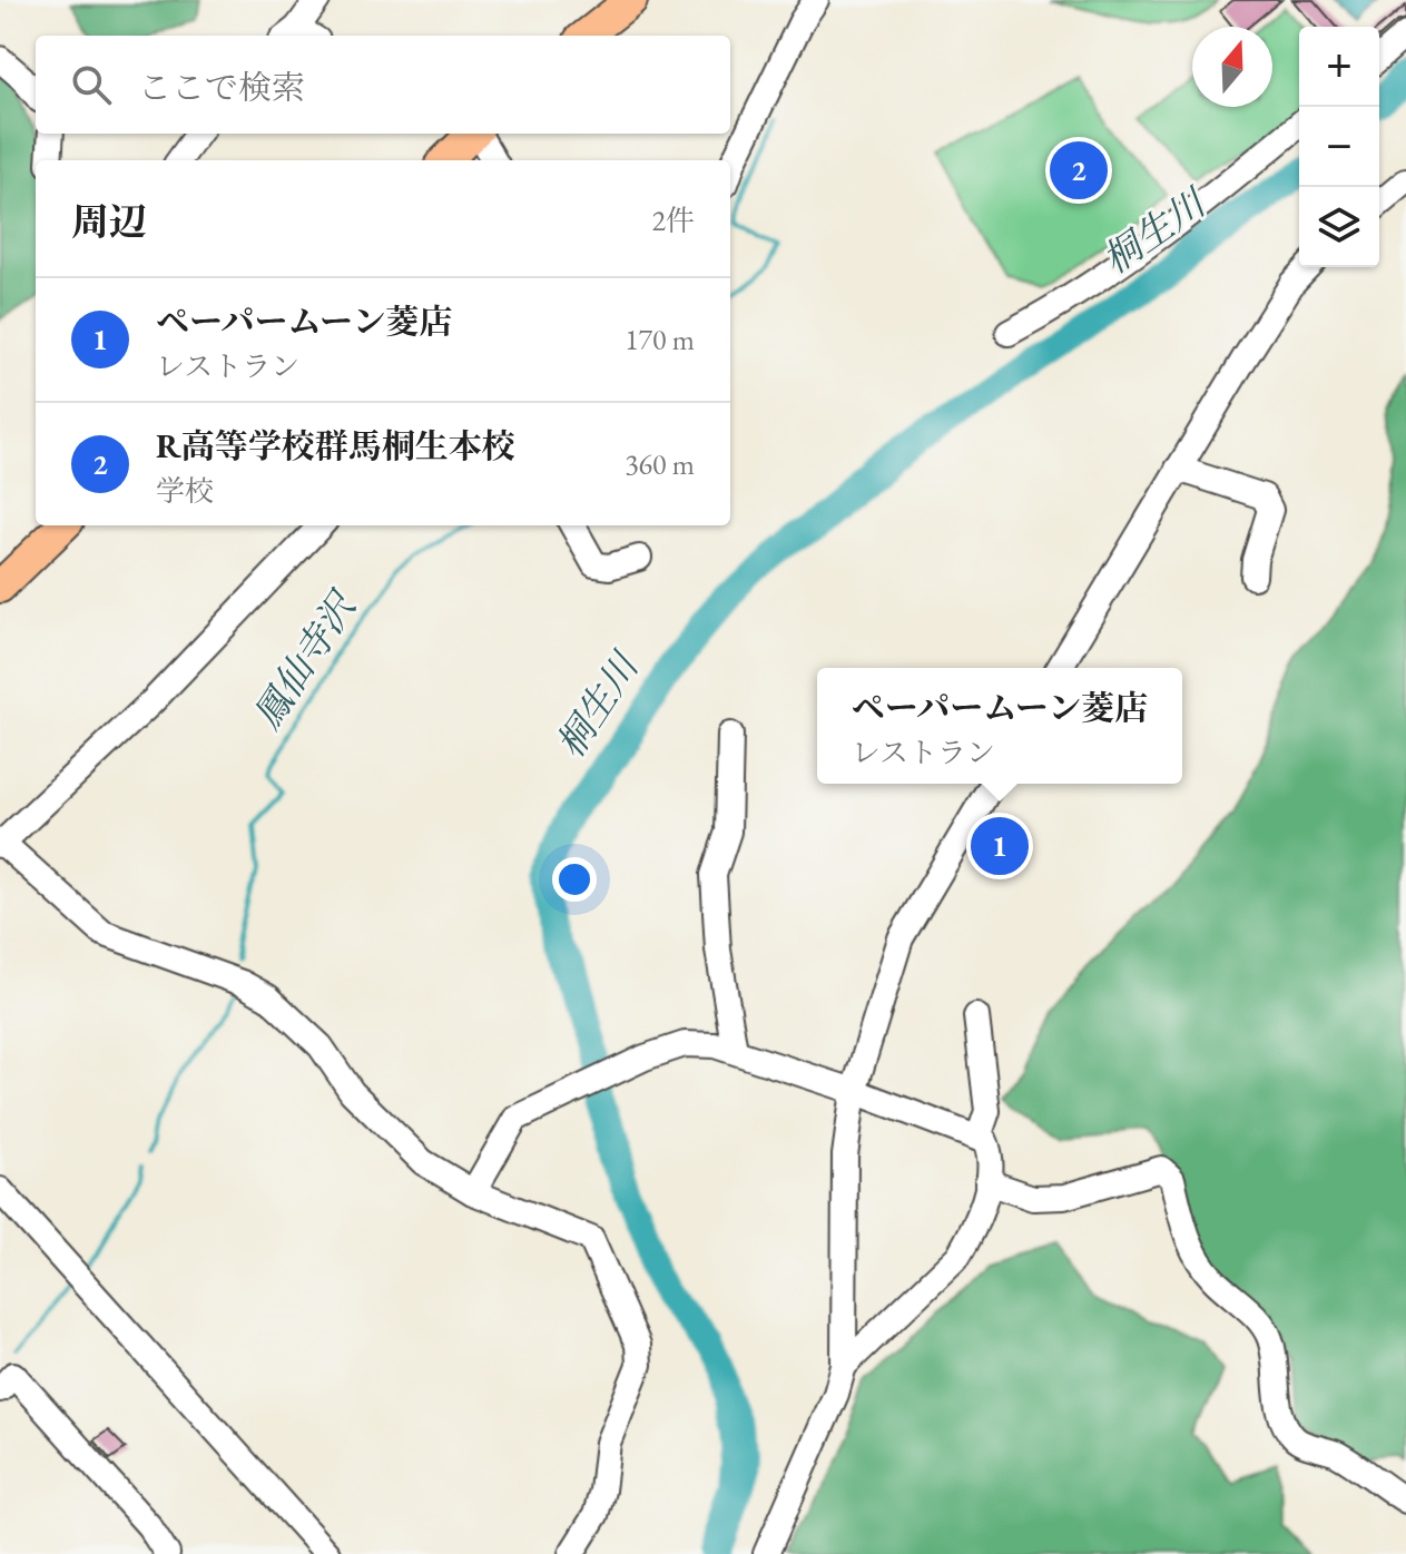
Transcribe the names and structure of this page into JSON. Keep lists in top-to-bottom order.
{
  "water": ["桐生川", "鳳仙寺沢"],
  "north": "top",
  "page": {
    "map_buttons": ["+", "−"],
    "search": "ここで検索",
    "pins": ["2", "1"],
    "heading": ["周辺", "2件"],
    "list": [
      {
        "mark": "1",
        "name": "ペーパームーン菱店",
        "note": "レストラン",
        "value": "170 m"
      },
      {
        "mark": "2",
        "name": "R高等学校群馬桐生本校",
        "note": "学校",
        "value": "360 m"
      }
    ],
    "popup": ["ペーパームーン菱店", "レストラン"]
  }
}
